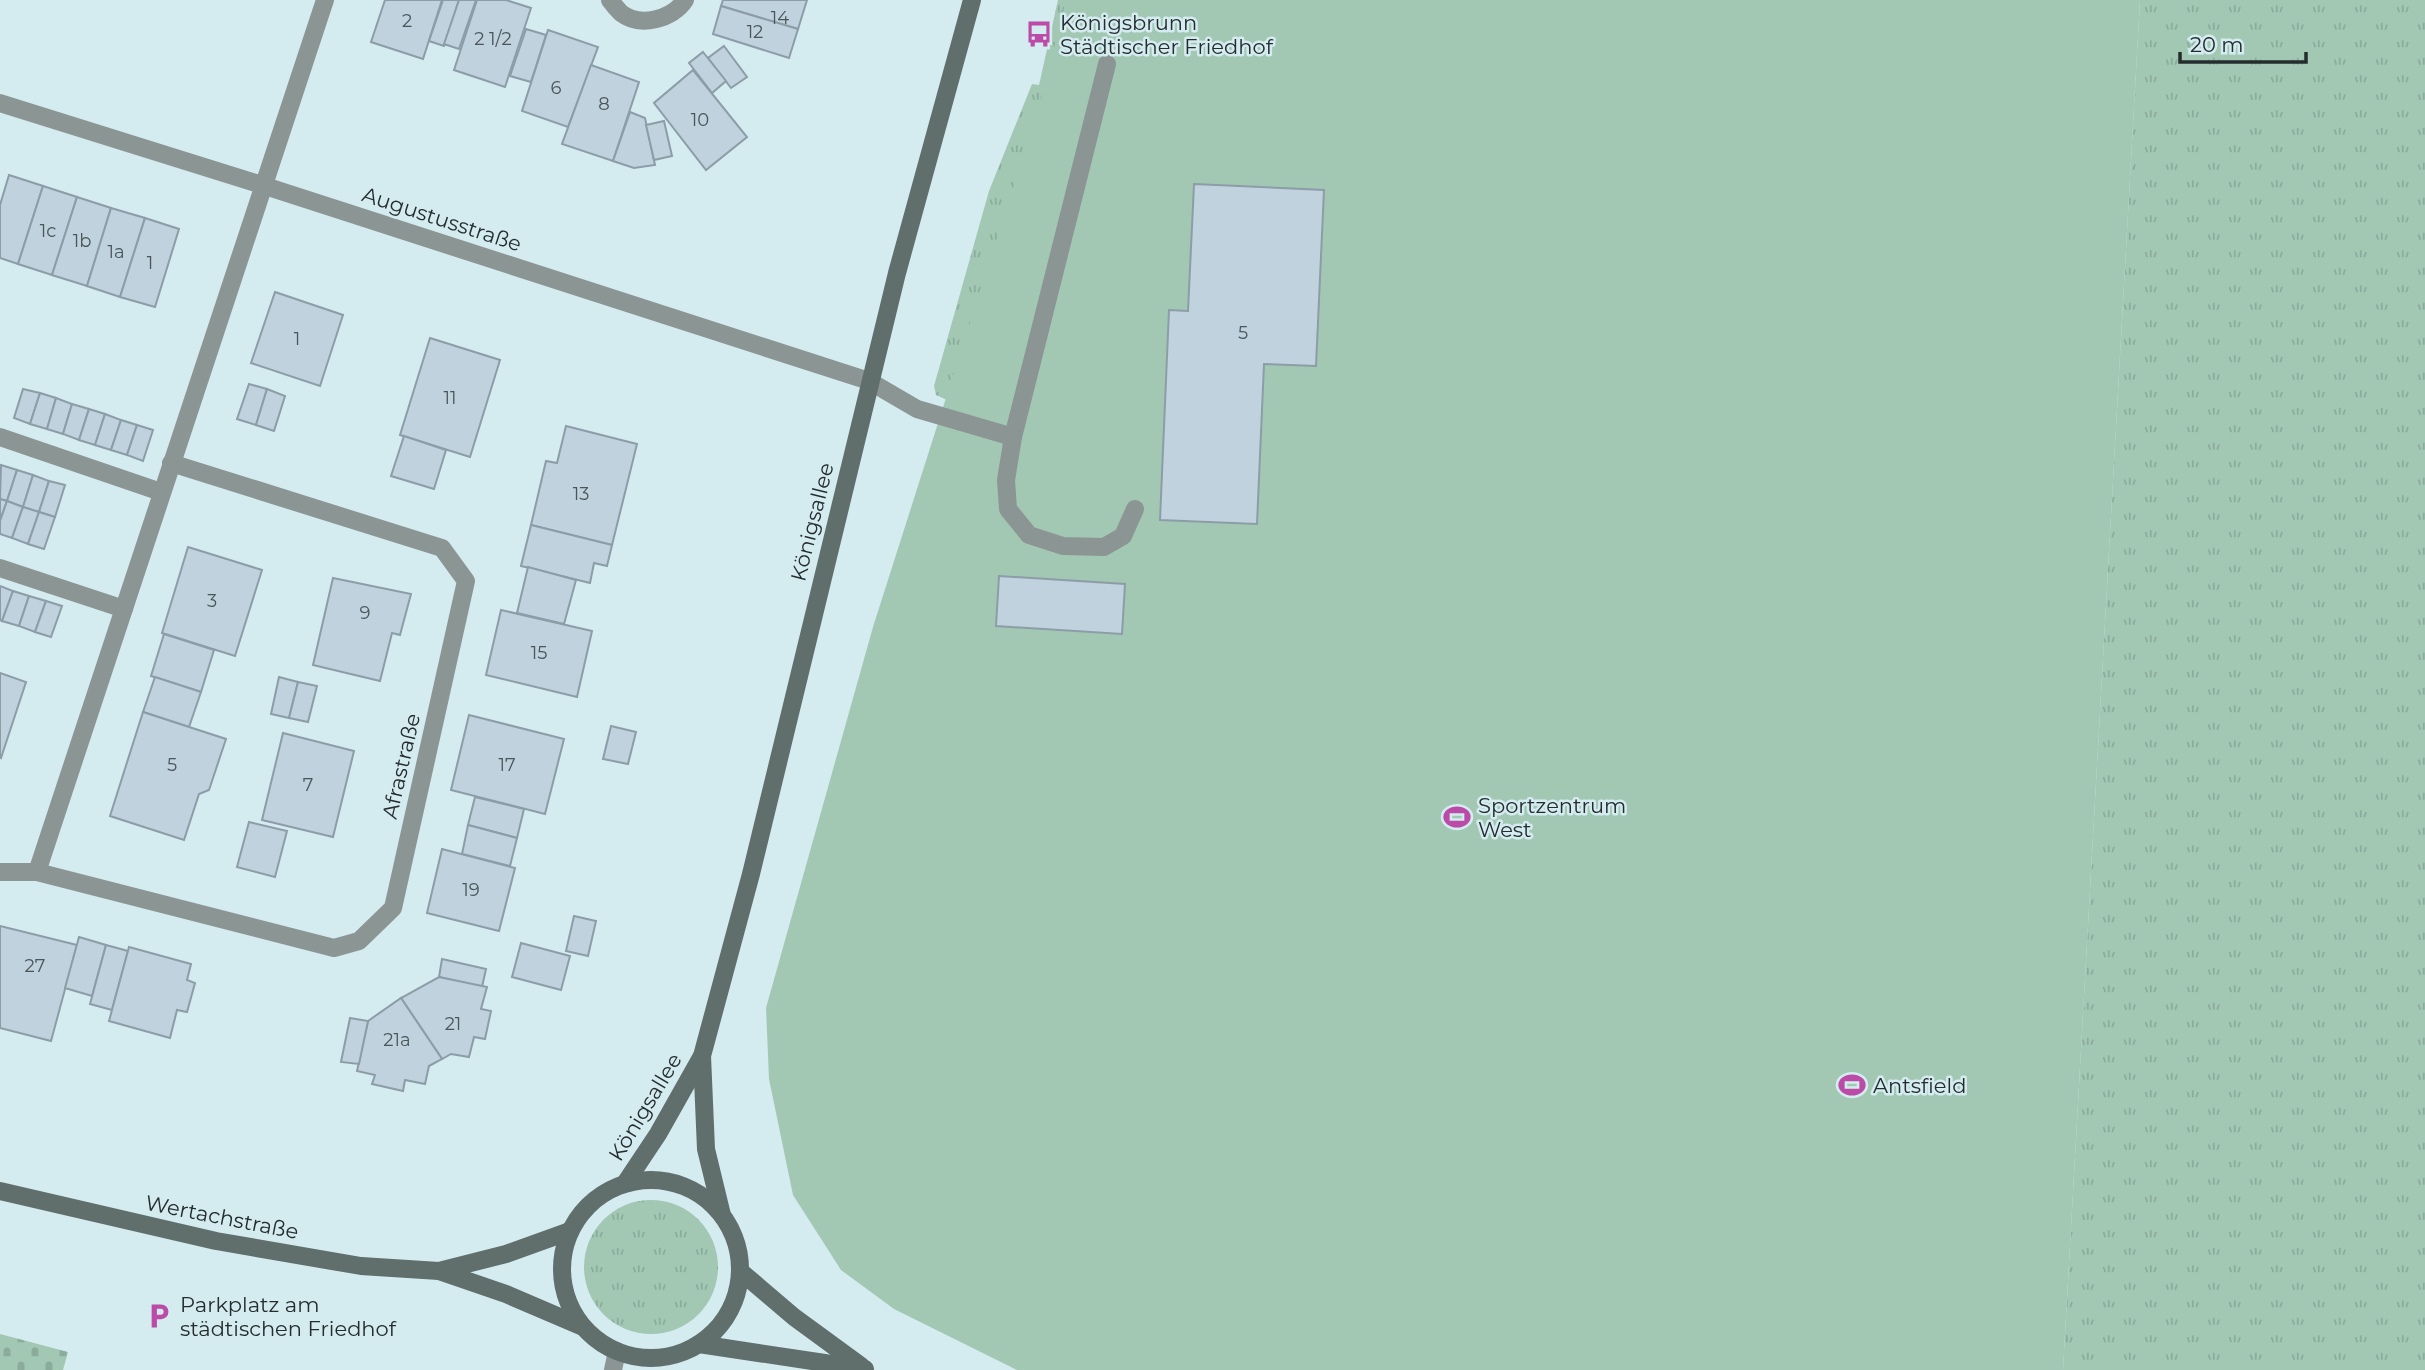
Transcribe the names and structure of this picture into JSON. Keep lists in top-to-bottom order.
{
  "streets": {
    "street": [
      "Augustusstraße",
      "Königsallee",
      "Afrastraße",
      "Wertachstraße"
    ]
  },
  "crossings": [
    ["Augustusstraße", "Königsallee"],
    ["Königsallee", "Wertachstraße"]
  ],
  "places": {
    "bus stop": ["Königsbrunn Städtischer Friedhof"],
    "sports": ["Sportzentrum West", "Antsfield"],
    "parking": ["Parkplatz am städtischen Friedhof"]
  },
  "house_numbers": [
    "14",
    "2",
    "12",
    "2 1/2",
    "6",
    "8",
    "10",
    "1c",
    "1b",
    "1a",
    "1",
    "5",
    "1",
    "11",
    "13",
    "3",
    "9",
    "15",
    "5",
    "17",
    "7",
    "19",
    "27",
    "21",
    "21a"
  ],
  "scale_bar": "20 m"
}
